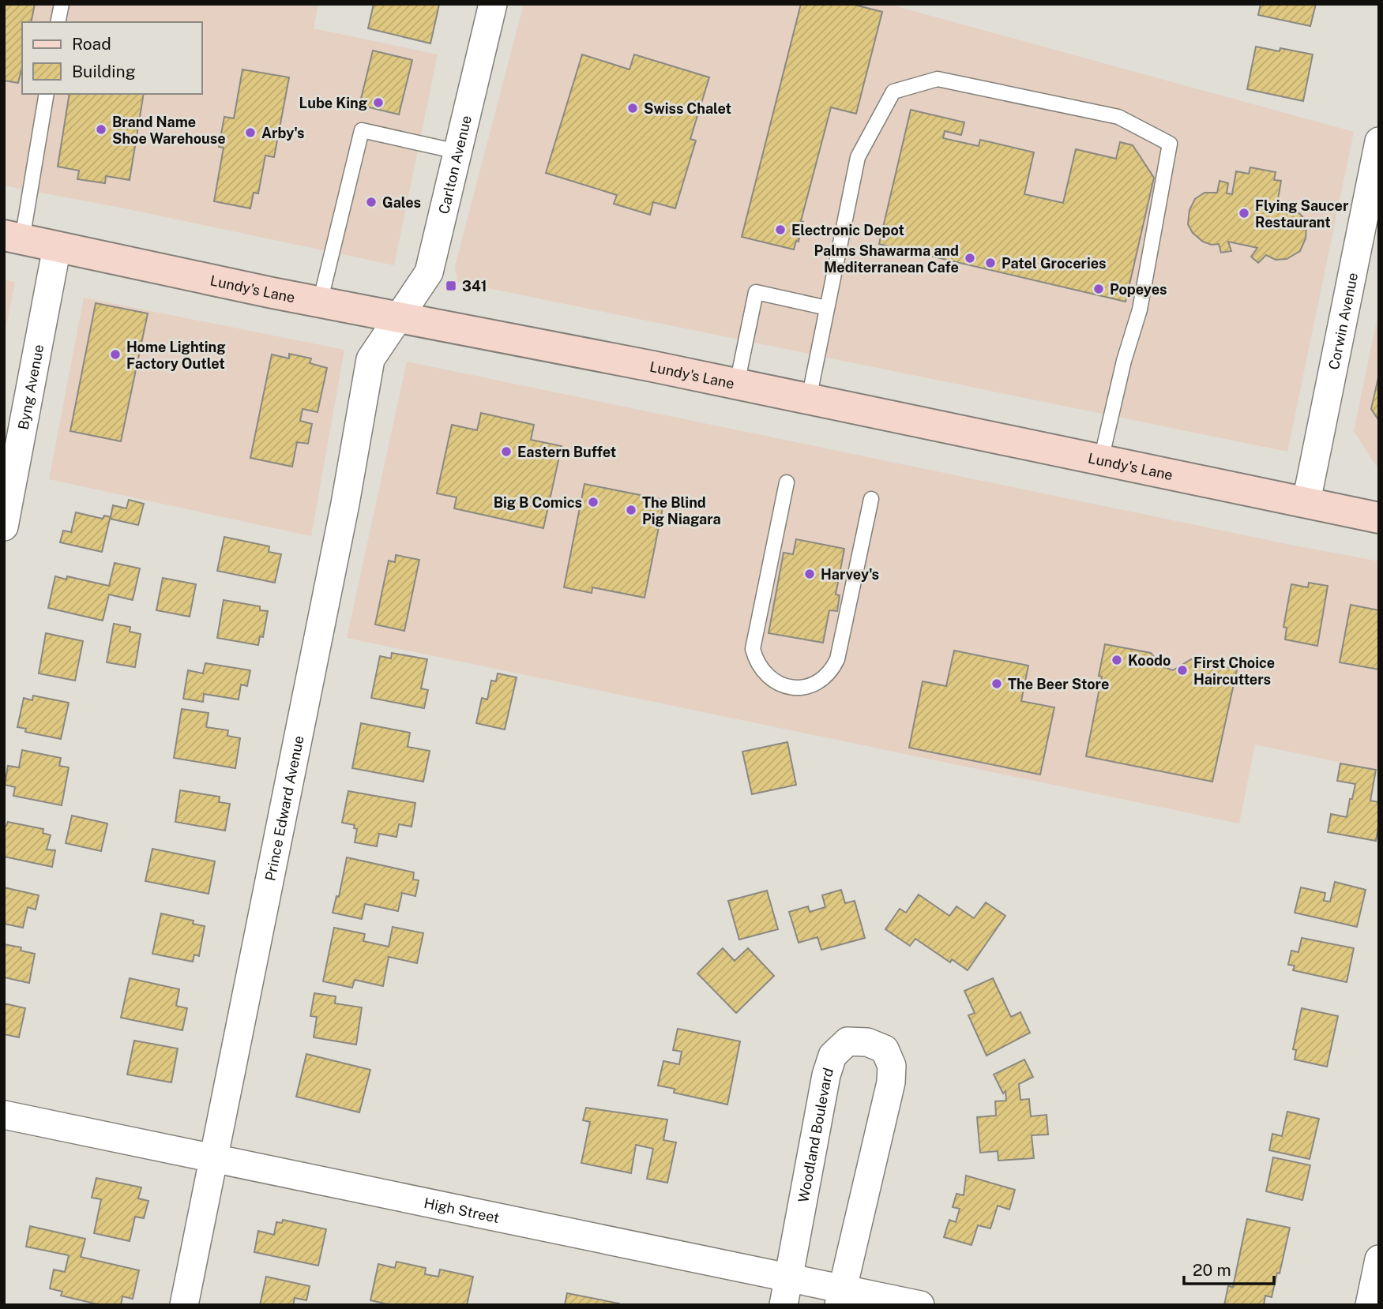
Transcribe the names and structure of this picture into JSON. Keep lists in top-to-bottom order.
{
  "streets": {
    "main road": ["Lundy's Lane"],
    "street": [
      "Carlton Avenue",
      "Corwin Avenue",
      "Byng Avenue",
      "Prince Edward Avenue",
      "Woodland Boulevard",
      "High Street"
    ]
  },
  "crossings": [
    ["Carlton Avenue", "Lundy's Lane"],
    ["Carlton Avenue", "Prince Edward Avenue"],
    ["Lundy's Lane", "Corwin Avenue"],
    ["Lundy's Lane", "Byng Avenue"],
    ["Lundy's Lane", "Prince Edward Avenue"],
    ["Prince Edward Avenue", "High Street"],
    ["Woodland Boulevard", "High Street"]
  ],
  "places": {
    "other": [
      "Lube King",
      "Swiss Chalet",
      "Brand Name Shoe Warehouse",
      "Arby's",
      "Gales",
      "Flying Saucer Restaurant",
      "Electronic Depot",
      "Palms Shawarma and Mediterranean Cafe",
      "Patel Groceries",
      "Popeyes",
      "Home Lighting Factory Outlet",
      "Eastern Buffet",
      "Big B Comics",
      "The Blind Pig Niagara",
      "Harvey's",
      "Koodo",
      "First Choice Haircutters",
      "The Beer Store"
    ],
    "transit": ["341"]
  },
  "legend": ["Road", "Building"],
  "scale_bar": "20 m"
}
